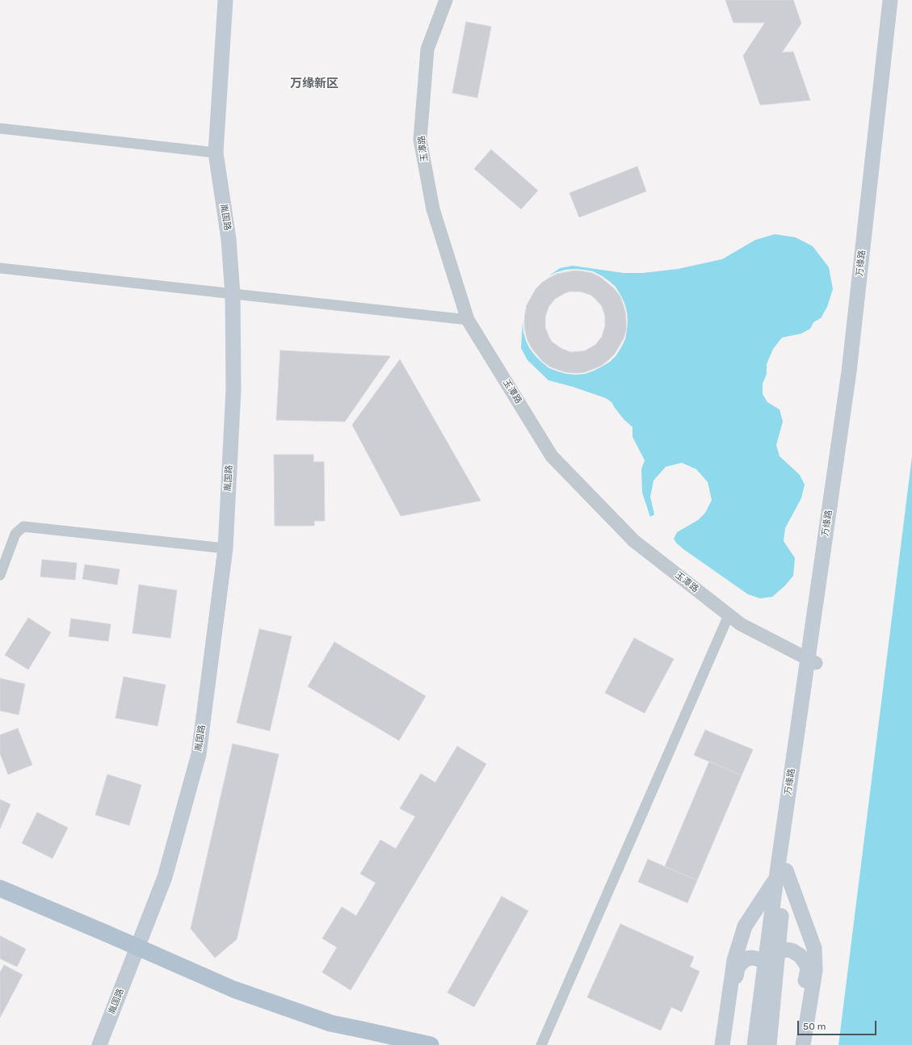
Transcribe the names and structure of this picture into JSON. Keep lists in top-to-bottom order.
{
  "streets": {
    "main road": ["胤国路", "万缘路"],
    "street": ["玉潭路"]
  },
  "crossings": [
    ["玉潭路", "万缘路"]
  ],
  "districts": ["万缘新区"],
  "scale_bar": "50 m"
}
